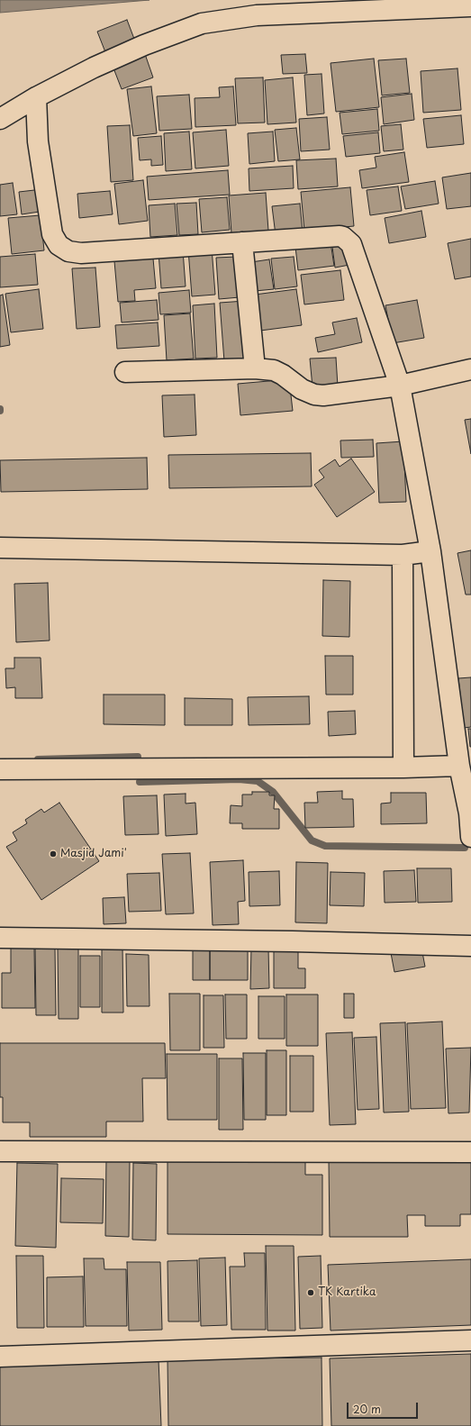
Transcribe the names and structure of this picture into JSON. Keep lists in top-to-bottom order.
{
  "places": ["Masjid Jami'", "TK Kartika"],
  "scale_bar": "20 m"
}
